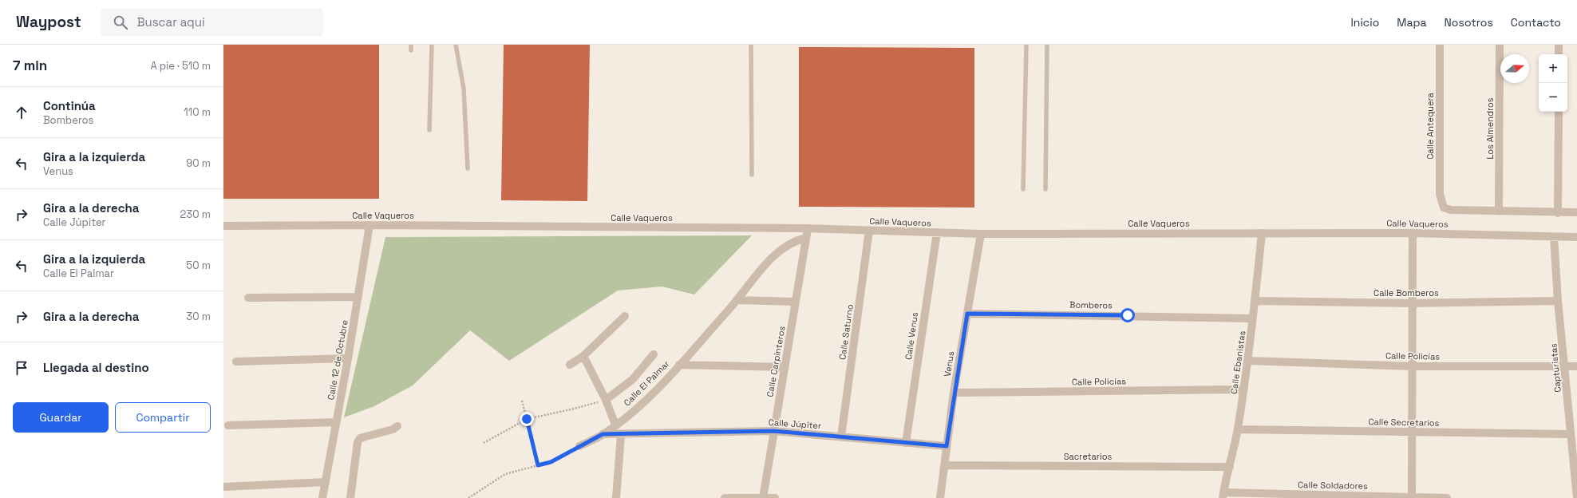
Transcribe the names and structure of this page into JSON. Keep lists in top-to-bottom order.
{
  "streets": {
    "street": [
      "Calle Antequera",
      "Los Almendros",
      "Calle Vaqueros",
      "Calle Bomberos",
      "Bomberos",
      "Calle Saturno",
      "Calle Venus",
      "Calle Policías",
      "Calle 12 de Octubre",
      "Calle Carpinteros",
      "Calle Ebanistas",
      "Venus",
      "Capturistas",
      "Calle El Palmar",
      "Calle Secretarios",
      "Calle Júpiter",
      "Sacretarios",
      "Calle Soldadores"
    ]
  },
  "crossings": [
    ["Calle Antequera", "Los Almendros"],
    ["Calle Vaqueros", "Calle Saturno"],
    ["Calle Vaqueros", "Calle Venus"],
    ["Calle Vaqueros", "Calle 12 de Octubre"],
    ["Calle Vaqueros", "Calle Carpinteros"],
    ["Calle Vaqueros", "Calle Ebanistas"],
    ["Calle Vaqueros", "Venus"],
    ["Calle Vaqueros", "Capturistas"],
    ["Calle Bomberos", "Calle Ebanistas"],
    ["Calle Bomberos", "Capturistas"],
    ["Bomberos", "Calle Ebanistas"],
    ["Bomberos", "Venus"],
    ["Calle Saturno", "Calle Júpiter"],
    ["Calle Venus", "Calle Júpiter"],
    ["Calle Policías", "Calle Ebanistas"],
    ["Calle Policías", "Venus"],
    ["Calle Policías", "Capturistas"],
    ["Calle Carpinteros", "Calle El Palmar"],
    ["Calle Carpinteros", "Calle Júpiter"],
    ["Calle Ebanistas", "Calle Secretarios"],
    ["Calle Ebanistas", "Sacretarios"],
    ["Calle Ebanistas", "Calle Soldadores"],
    ["Venus", "Calle Júpiter"],
    ["Venus", "Sacretarios"],
    ["Capturistas", "Calle Secretarios"],
    ["Calle El Palmar", "Calle Júpiter"]
  ],
  "north": "right",
  "page": {
    "header": "Waypost",
    "search": "Buscar aquí",
    "nav": [
      "Inicio",
      "Mapa",
      "Nosotros",
      "Contacto"
    ],
    "heading": ["7 min", "A pie · 510 m"],
    "map_buttons": ["+", "−"],
    "list": [
      ["Continúa", "Bomberos", "110 m"],
      ["Gira a la izquierda", "Venus", "90 m"],
      ["Gira a la derecha", "Calle Júpiter", "230 m"],
      ["Gira a la izquierda", "Calle El Palmar", "50 m"],
      ["Gira a la derecha", "30 m"],
      "Llegada al destino"
    ],
    "buttons": ["Guardar", "Compartir"]
  }
}
